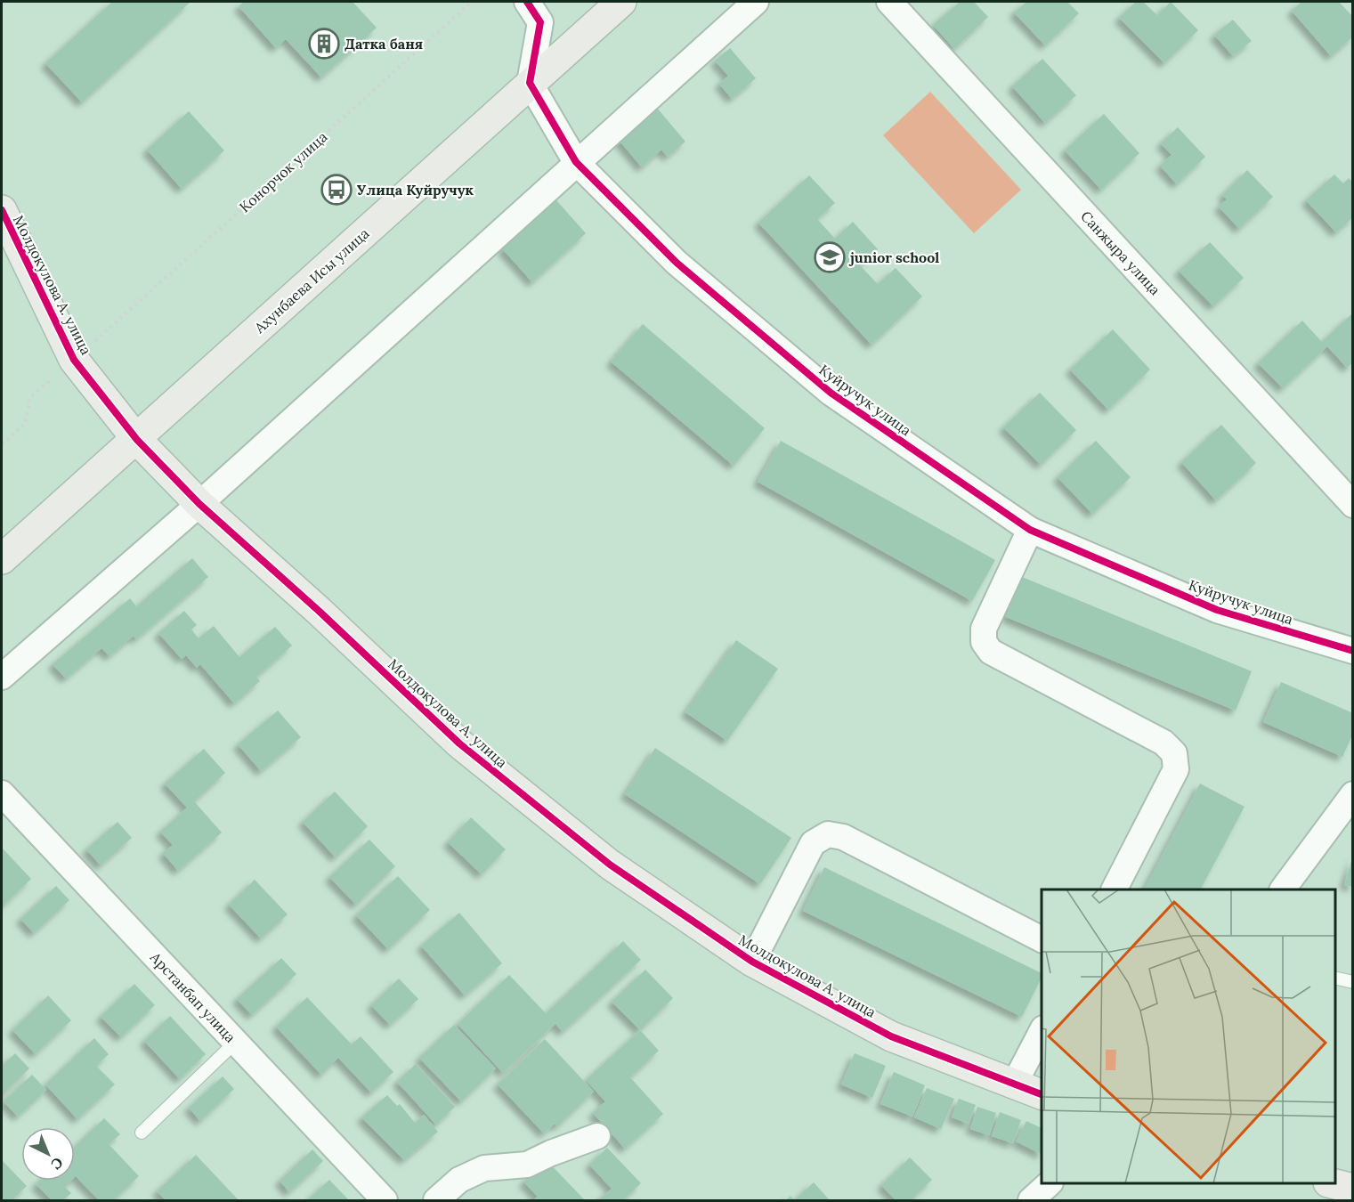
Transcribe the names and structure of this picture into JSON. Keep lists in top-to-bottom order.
{
  "streets": {
    "street": [
      "Санжыра улица",
      "Ахунбаева Исы улица",
      "Молдокулова А. улица",
      "Куйручук улица",
      "Арстанбап улица"
    ],
    "path": ["Конорчок улица"]
  },
  "crossings": [
    ["Ахунбаева Исы улица", "Молдокулова А. улица"],
    ["Ахунбаева Исы улица", "Куйручук улица"]
  ],
  "places": {
    "building": ["Датка баня"],
    "bus stop": ["Улица Куйручук"],
    "school or university": ["junior school"]
  },
  "north": "bottom right"
}
